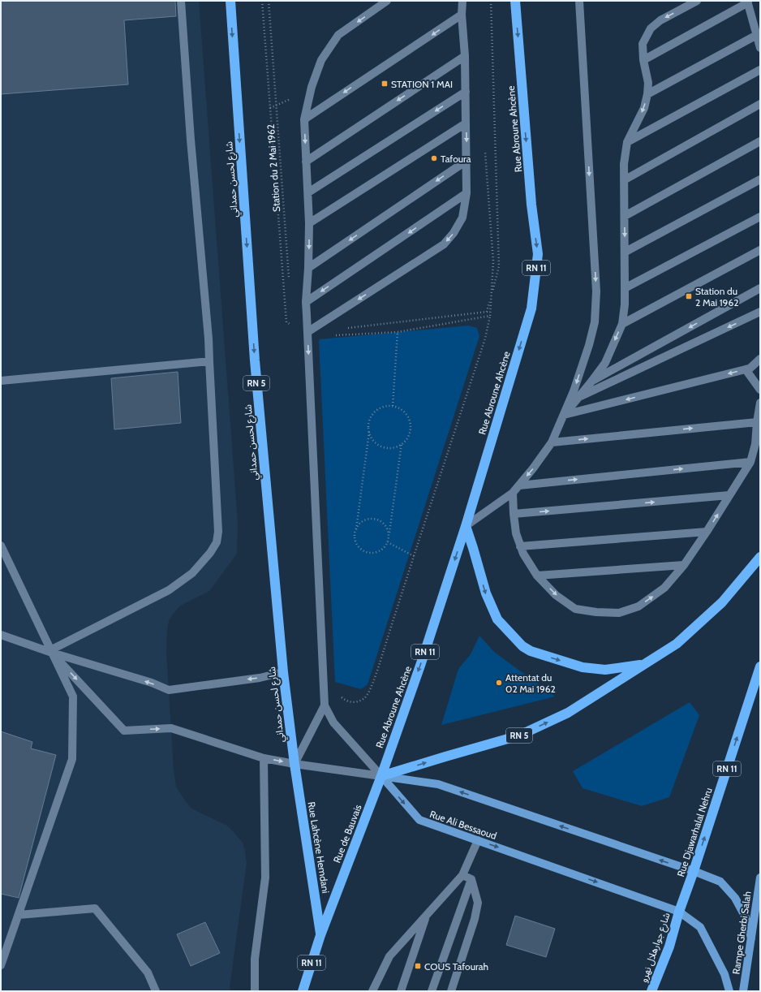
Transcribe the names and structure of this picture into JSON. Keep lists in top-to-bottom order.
{
  "streets": {
    "highway": [
      "Rue Abroune Ahcène",
      "شارع لحسن حمداني",
      "RN 11",
      "RN 5",
      "Rue Djawarhalal Nehru",
      "Rue de Bauvais",
      "Rue Lahcène Hemdani",
      "شارع جوارهلال نهرو"
    ],
    "main road": ["Rue Ali Bessaoud", "Rampe Gherbi Salah"],
    "path": ["Station du 2 Mai 1962"]
  },
  "crossings": [
    ["Rue Abroune Ahcène", "RN 5"],
    ["Rue Abroune Ahcène", "Rue Ali Bessaoud"],
    ["Rue Abroune Ahcène", "Rue de Bauvais"],
    ["شارع لحسن حمداني", "Rue Lahcène Hemdani"],
    ["RN 11", "Rue de Bauvais"],
    ["RN 11", "Rue Lahcène Hemdani"],
    ["RN 5", "Rue Ali Bessaoud"],
    ["RN 5", "Rue de Bauvais"],
    ["Rue Ali Bessaoud", "Rue Djawarhalal Nehru"],
    ["Rue Ali Bessaoud", "Rue de Bauvais"],
    ["Rue Ali Bessaoud", "شارع جوارهلال نهرو"],
    ["Rue Djawarhalal Nehru", "شارع جوارهلال نهرو"],
    ["Rue de Bauvais", "Rue Lahcène Hemdani"]
  ],
  "one_way": ["Rue Abroune Ahcène", "شارع لحسن حمداني", "Rue Djawarhalal Nehru"],
  "places": {
    "transit": ["STATION 1 MAI", "Station du 2 Mai 1962", "COUS Tafourah"],
    "other": ["Tafoura", "Attentat du 02 Mai 1962"]
  }
}
